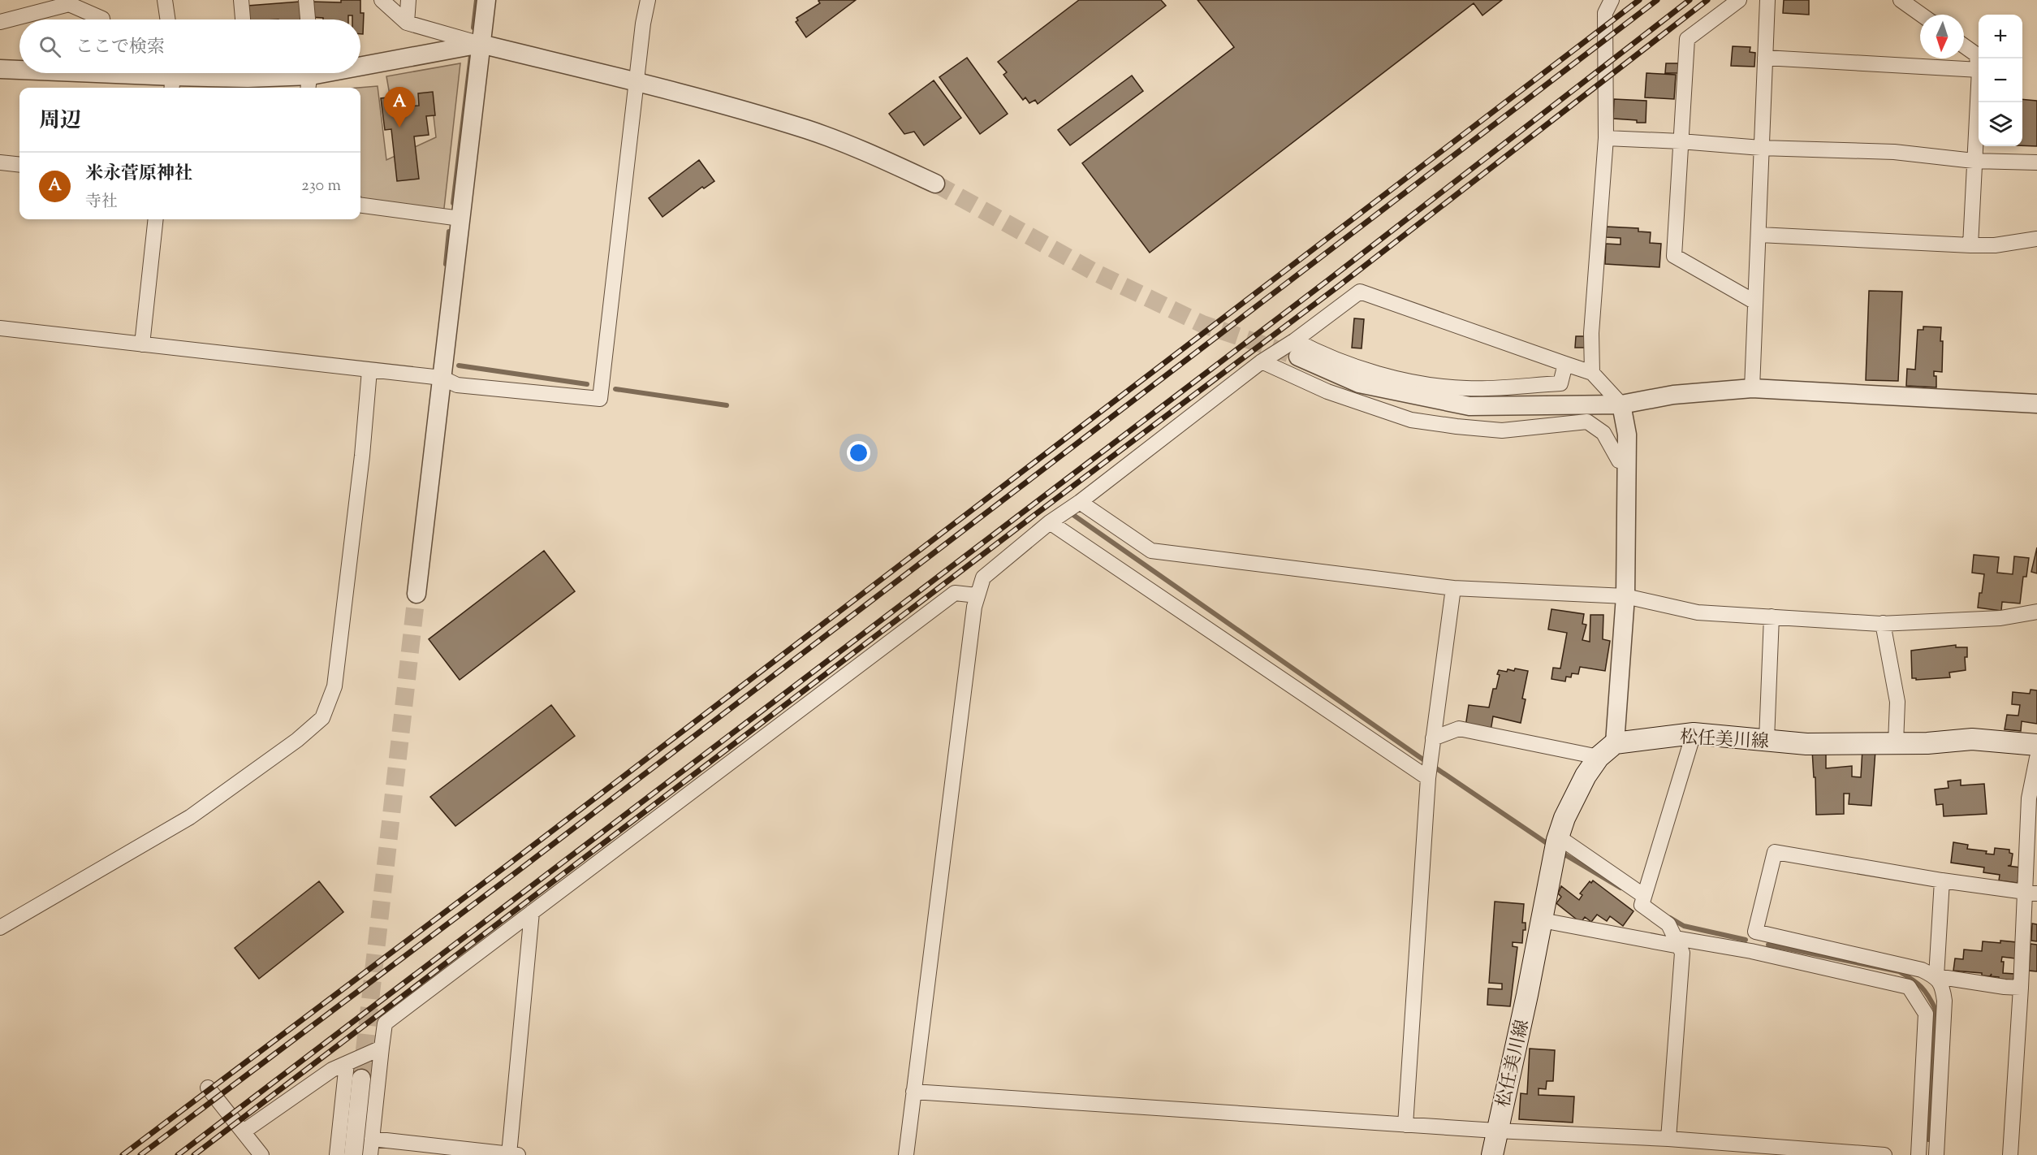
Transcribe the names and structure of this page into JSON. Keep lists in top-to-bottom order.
{
  "streets": {
    "main road": ["松任美川線"]
  },
  "north": "bottom",
  "page": {
    "map_buttons": ["+", "−"],
    "search": "ここで検索",
    "pins": "A",
    "heading": "周辺",
    "list": [
      {
        "mark": "A",
        "name": "米永菅原神社",
        "note": "寺社",
        "value": "230 m"
      }
    ]
  }
}
